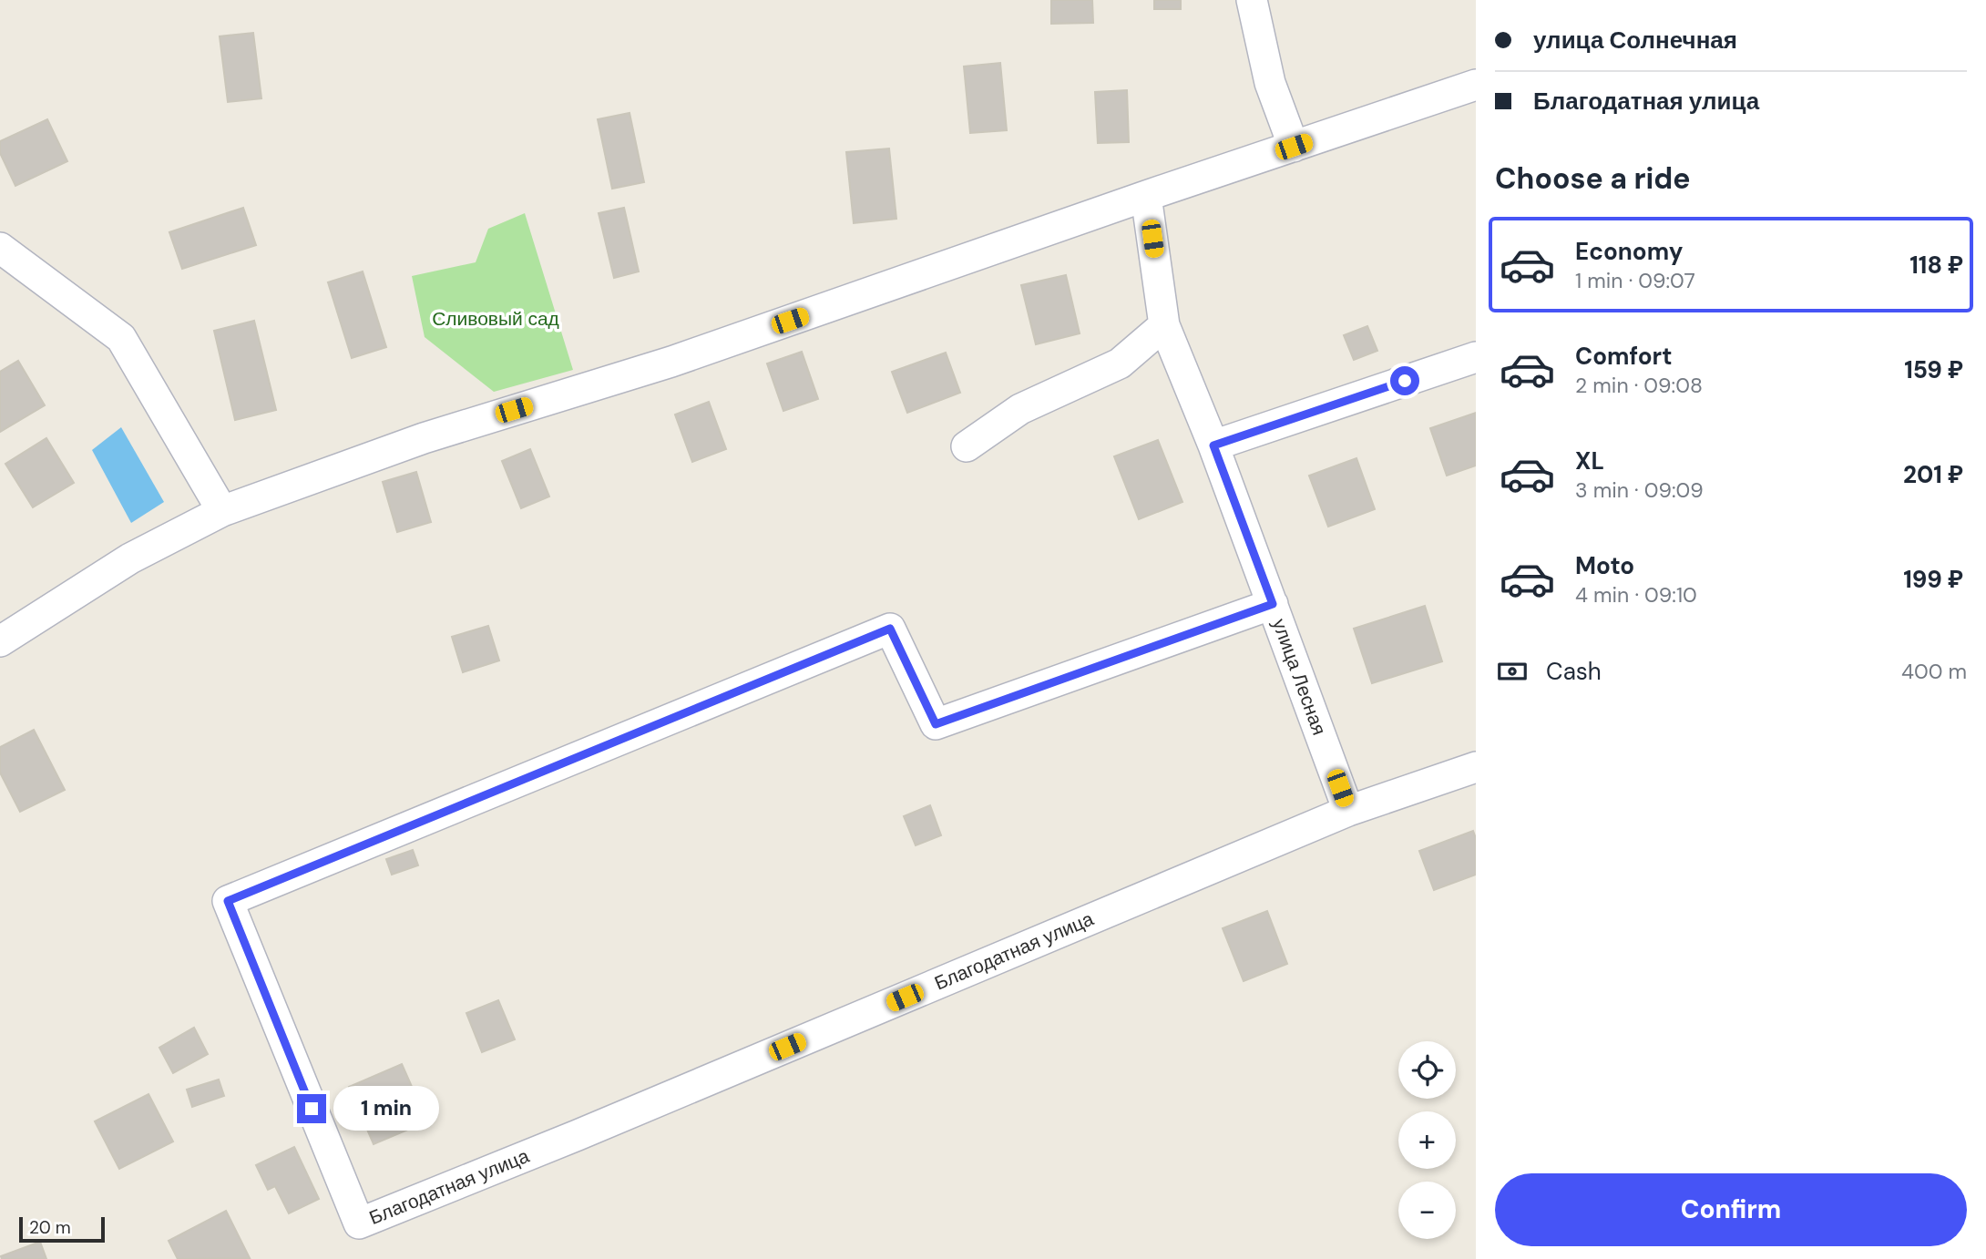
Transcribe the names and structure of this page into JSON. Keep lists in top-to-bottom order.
{
  "streets": {
    "street": ["улица Лесная", "Благодатная улица"]
  },
  "crossings": [
    ["улица Лесная", "Благодатная улица"]
  ],
  "parks": ["Сливовый сад"],
  "scale_bar": "20 m",
  "page": {
    "banner": ["улица Солнечная", "Благодатная улица"],
    "heading": "Choose a ride",
    "list": [
      {
        "name": "Economy",
        "note": "1 min · 09:07",
        "value": "118 ₽"
      },
      {
        "name": "Comfort",
        "note": "2 min · 09:08",
        "value": "159 ₽"
      },
      {
        "name": "XL",
        "note": "3 min · 09:09",
        "value": "201 ₽"
      },
      {
        "name": "Moto",
        "note": "4 min · 09:10",
        "value": "199 ₽"
      }
    ],
    "pay": ["Cash", "400 m"],
    "map_buttons": ["+", "−"],
    "bubble": "1 min",
    "buttons": "Confirm",
    "scale": "20 m"
  }
}
